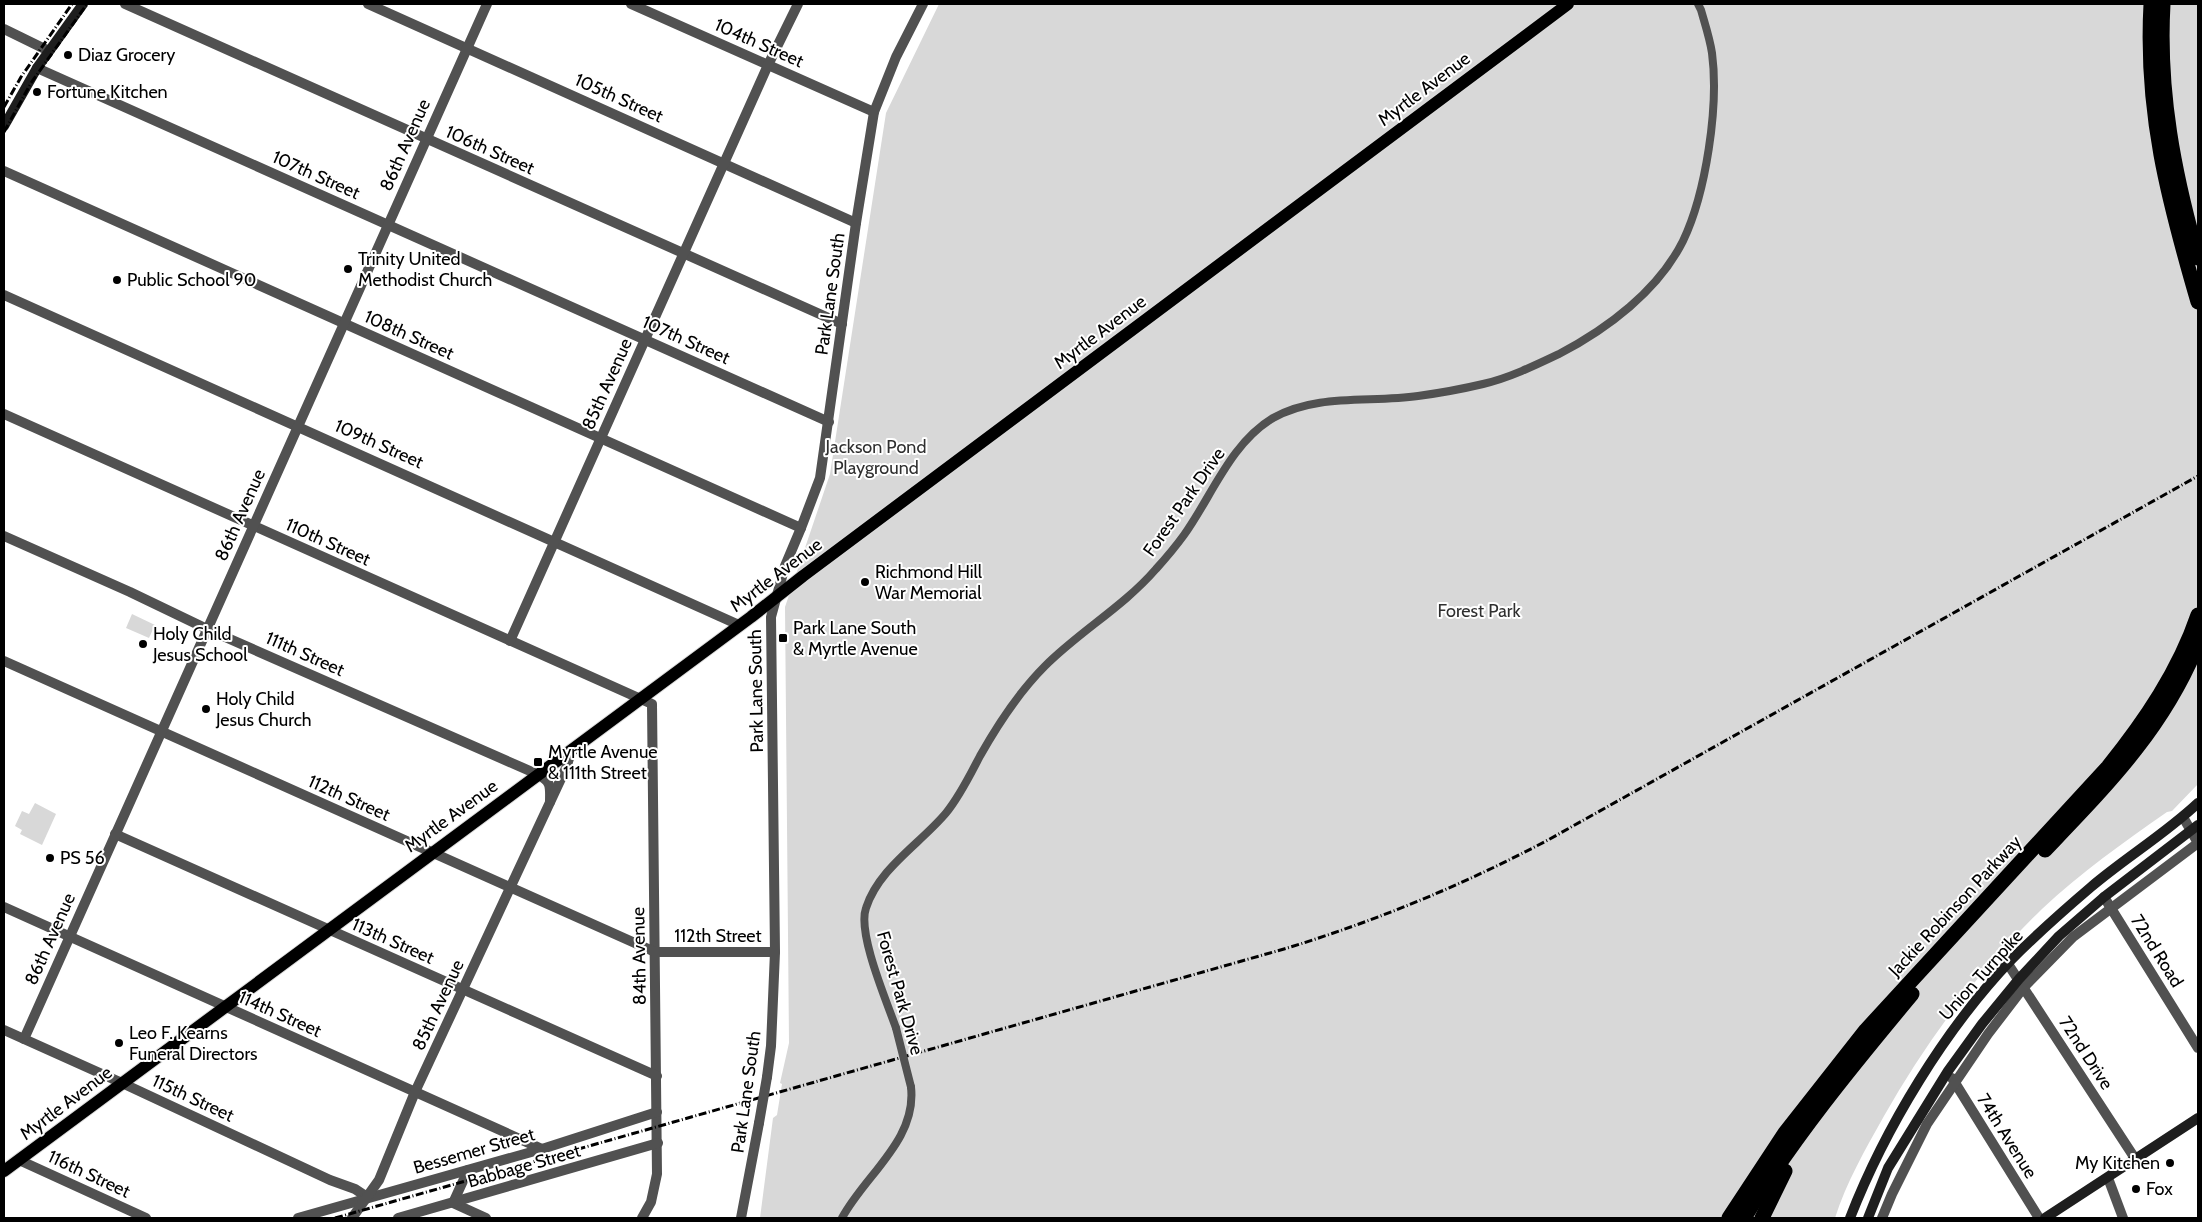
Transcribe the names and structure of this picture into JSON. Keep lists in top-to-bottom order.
{
  "streets": {
    "highway": ["Jackie Robinson Parkway"],
    "main road": ["Myrtle Avenue", "Union Turnpike"],
    "street": [
      "104th Street",
      "105th Street",
      "86th Avenue",
      "106th Street",
      "107th Street",
      "Park Lane South",
      "108th Street",
      "85th Avenue",
      "109th Street",
      "Forest Park Drive",
      "110th Street",
      "111th Street",
      "112th Street",
      "113th Street",
      "72nd Road",
      "84th Avenue",
      "114th Street",
      "72nd Drive",
      "115th Street",
      "74th Avenue",
      "Bessemer Street",
      "Babbage Street",
      "116th Street"
    ]
  },
  "crossings": [
    ["104th Street", "Park Lane South"],
    ["104th Street", "85th Avenue"],
    ["Myrtle Avenue", "Park Lane South"],
    ["Myrtle Avenue", "85th Avenue"],
    ["Myrtle Avenue", "109th Street"],
    ["Myrtle Avenue", "110th Street"],
    ["Myrtle Avenue", "111th Street"],
    ["Myrtle Avenue", "112th Street"],
    ["Myrtle Avenue", "113th Street"],
    ["Myrtle Avenue", "84th Avenue"],
    ["Myrtle Avenue", "114th Street"],
    ["Myrtle Avenue", "115th Street"],
    ["Myrtle Avenue", "116th Street"],
    ["105th Street", "86th Avenue"],
    ["105th Street", "Park Lane South"],
    ["105th Street", "85th Avenue"],
    ["86th Avenue", "106th Street"],
    ["86th Avenue", "107th Street"],
    ["86th Avenue", "108th Street"],
    ["86th Avenue", "109th Street"],
    ["86th Avenue", "110th Street"],
    ["86th Avenue", "111th Street"],
    ["86th Avenue", "112th Street"],
    ["86th Avenue", "113th Street"],
    ["86th Avenue", "114th Street"],
    ["86th Avenue", "115th Street"],
    ["106th Street", "Park Lane South"],
    ["106th Street", "85th Avenue"],
    ["107th Street", "Park Lane South"],
    ["107th Street", "85th Avenue"],
    ["Park Lane South", "108th Street"],
    ["Park Lane South", "112th Street"],
    ["108th Street", "85th Avenue"],
    ["85th Avenue", "109th Street"],
    ["85th Avenue", "110th Street"],
    ["85th Avenue", "112th Street"],
    ["85th Avenue", "113th Street"],
    ["85th Avenue", "114th Street"],
    ["85th Avenue", "115th Street"],
    ["85th Avenue", "Bessemer Street"],
    ["110th Street", "84th Avenue"],
    ["112th Street", "84th Avenue"],
    ["113th Street", "84th Avenue"],
    ["72nd Road", "Union Turnpike"],
    ["84th Avenue", "Bessemer Street"],
    ["84th Avenue", "Babbage Street"],
    ["Union Turnpike", "72nd Drive"],
    ["Union Turnpike", "74th Avenue"],
    ["114th Street", "Bessemer Street"],
    ["115th Street", "Bessemer Street"]
  ],
  "parks": ["Jackson Pond Playground", "Forest Park"],
  "places": {
    "other": [
      "Diaz Grocery",
      "Fortune Kitchen",
      "Trinity United Methodist Church",
      "Public School 90",
      "Richmond Hill War Memorial",
      "Holy Child Jesus School",
      "Holy Child Jesus Church",
      "PS 56",
      "Leo F. Kearns Funeral Directors",
      "My Kitchen",
      "Fox"
    ],
    "transit": ["Park Lane South & Myrtle Avenue", "Myrtle Avenue & 111th Street"]
  }
}
